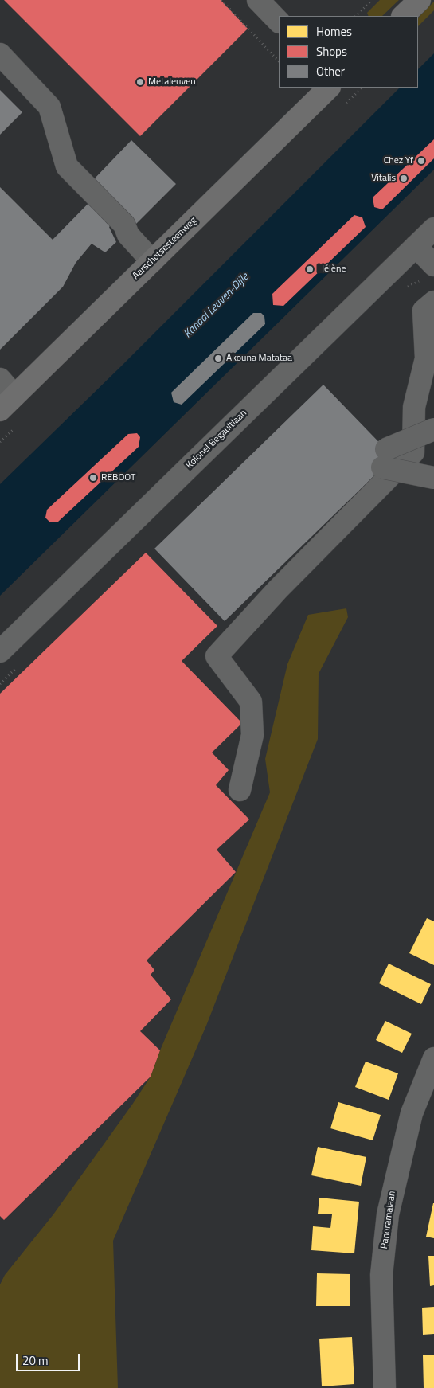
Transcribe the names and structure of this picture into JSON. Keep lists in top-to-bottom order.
{
  "streets": {
    "main road": ["Aarschotsesteenweg"],
    "street": ["Kolonel Begaultlaan", "Panoramalaan"]
  },
  "water": ["Kanaal Leuven-Dijle"],
  "places": [
    "Metaleuven",
    "Chez Yf",
    "Vitalis",
    "Hélène",
    "Akouna Matataa",
    "REBOOT"
  ],
  "legend": ["Homes", "Shops", "Other"],
  "scale_bar": "20 m"
}
